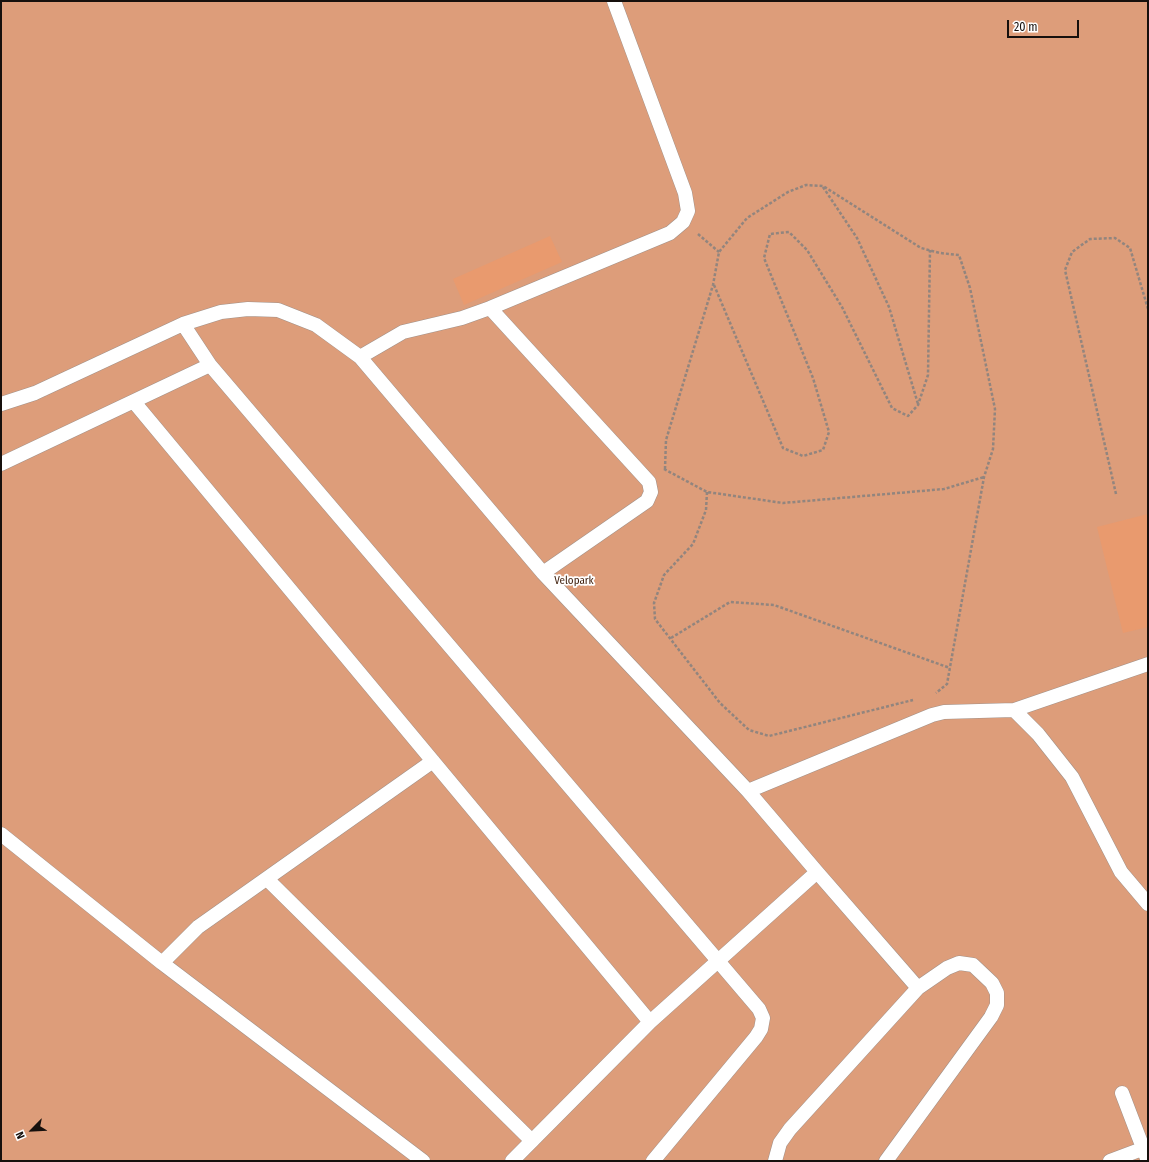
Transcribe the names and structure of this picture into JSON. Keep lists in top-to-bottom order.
{
  "parks": ["Velopark"],
  "scale_bar": "20 m",
  "north": "bottom left"
}
